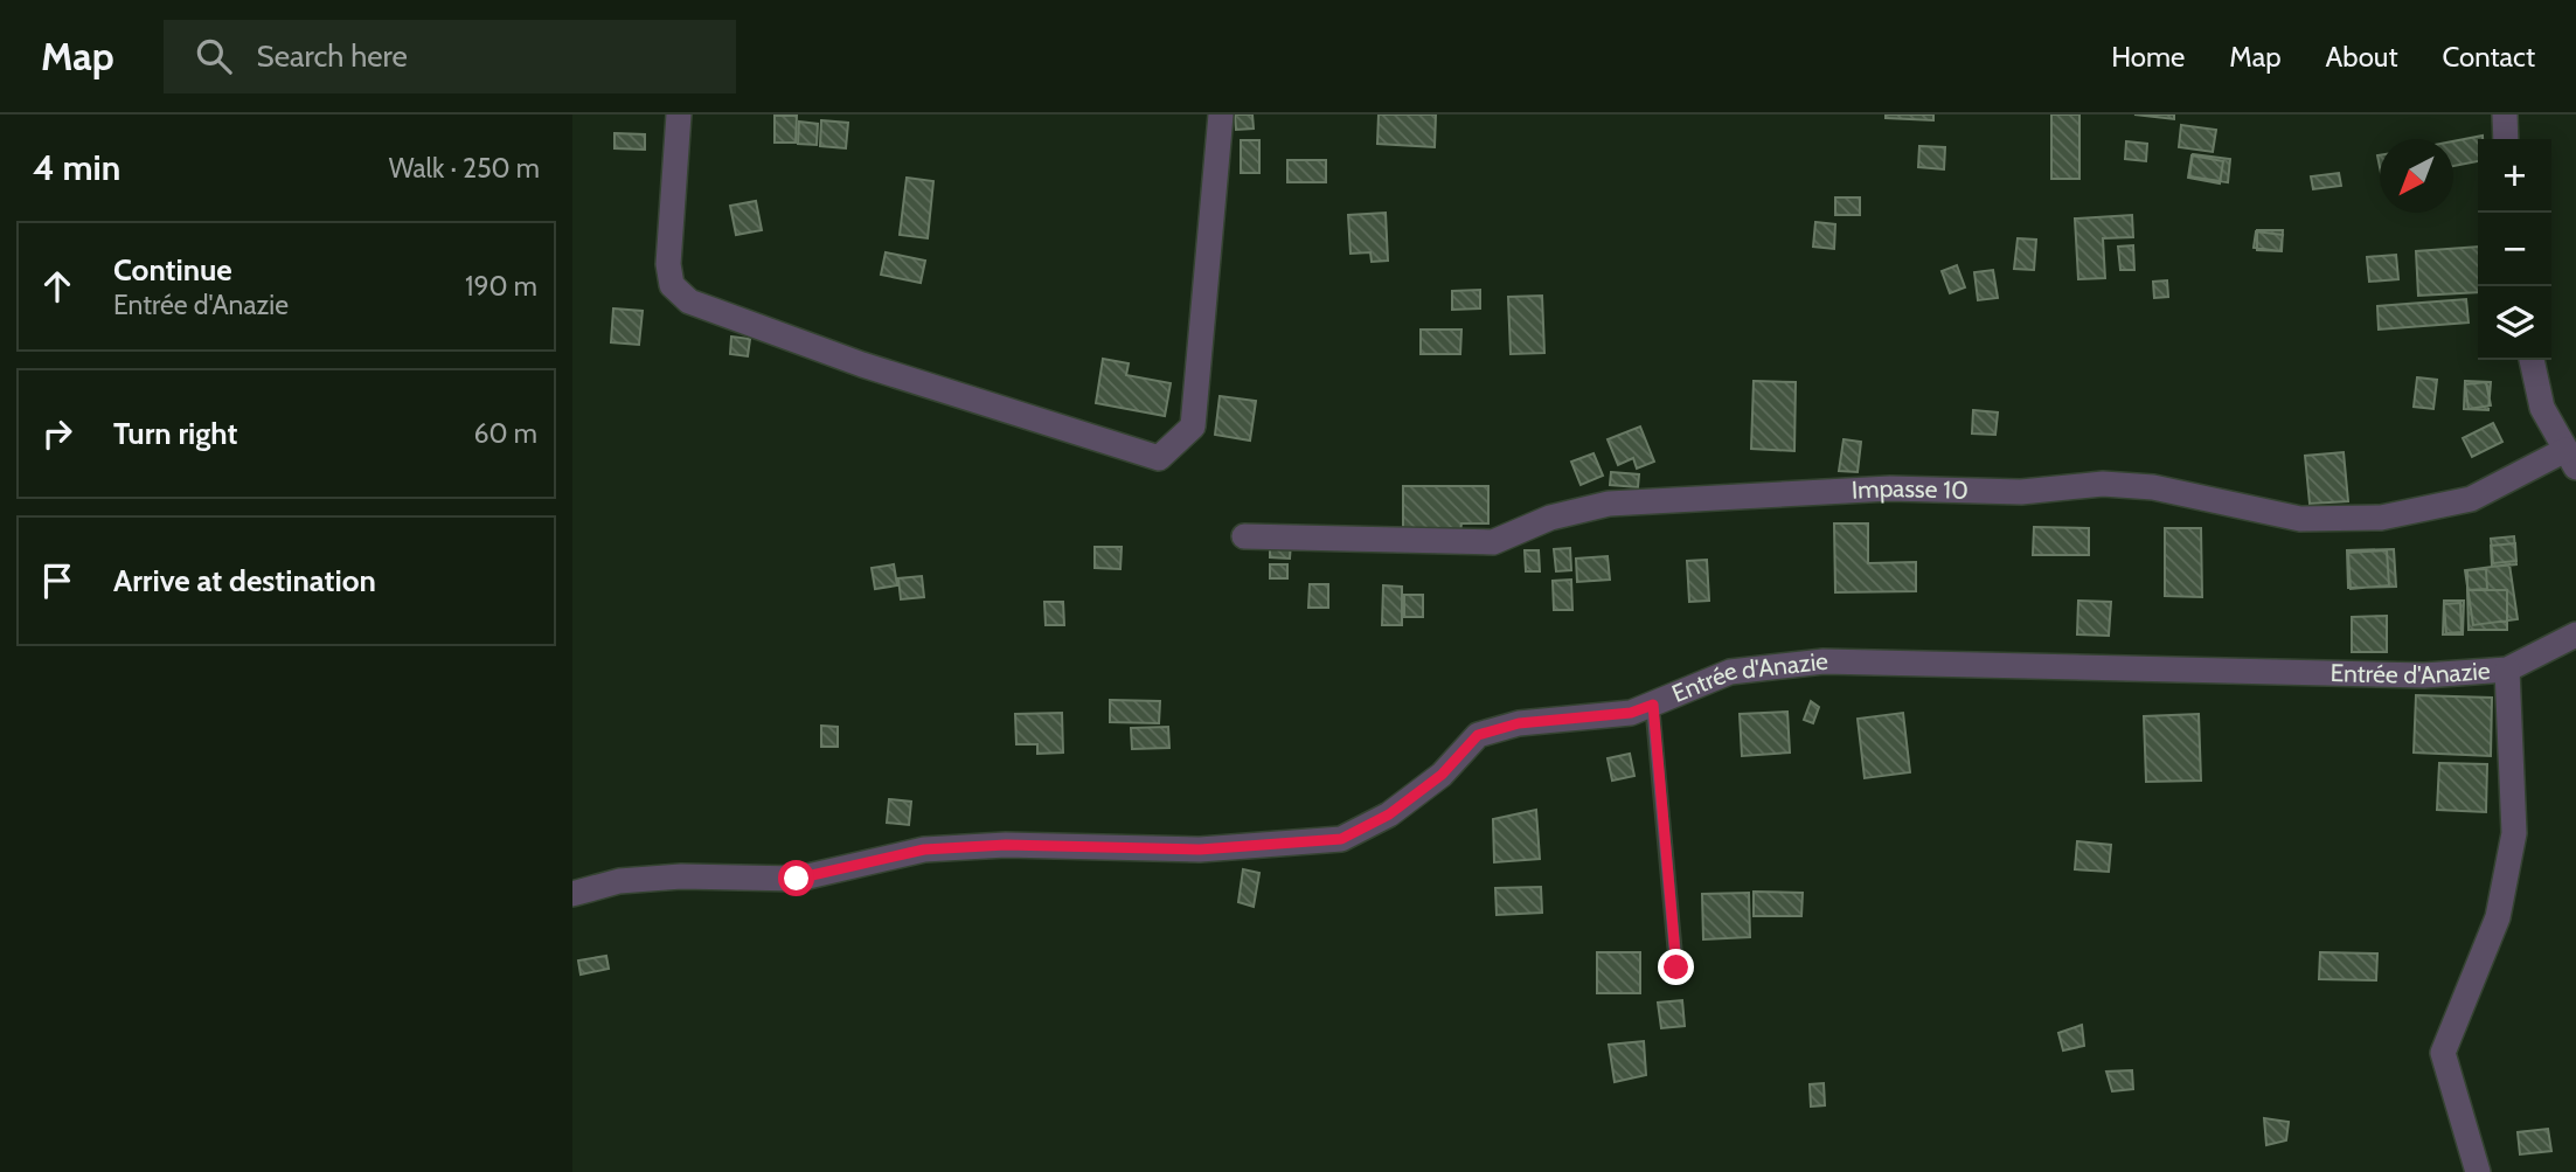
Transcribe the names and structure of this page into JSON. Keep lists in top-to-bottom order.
{
  "streets": {
    "street": ["Impasse 10", "Entrée d'Anazie"]
  },
  "north": "bottom left",
  "page": {
    "header": "Map",
    "search": "Search here",
    "nav": [
      "Home",
      "Map",
      "About",
      "Contact"
    ],
    "heading": ["4 min", "Walk · 250 m"],
    "map_buttons": ["+", "−"],
    "list": [
      ["Continue", "Entrée d'Anazie", "190 m"],
      ["Turn right", "60 m"],
      "Arrive at destination"
    ]
  }
}
